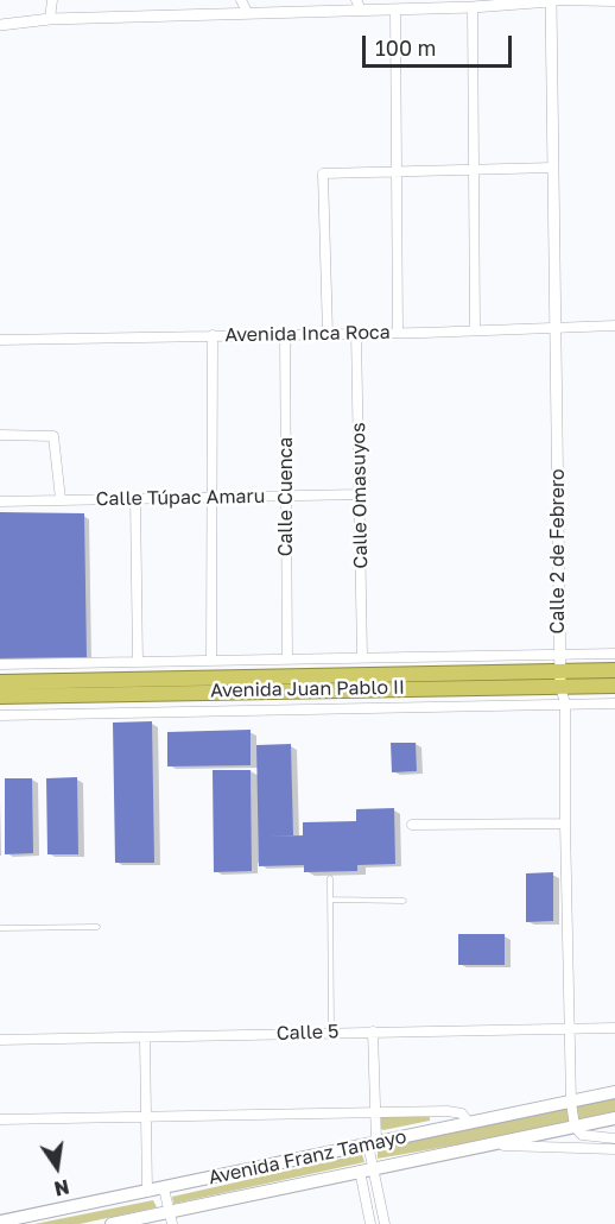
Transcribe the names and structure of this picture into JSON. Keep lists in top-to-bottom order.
{
  "streets": {
    "highway": ["Avenida Juan Pablo II"],
    "main road": ["Avenida Franz Tamayo"],
    "street": [
      "Avenida Inca Roca",
      "Calle Omasuyos",
      "Calle Cuenca",
      "Calle Túpac Amaru",
      "Calle 2 de Febrero",
      "Calle 5"
    ]
  },
  "crossings": [
    ["Avenida Inca Roca", "Calle Omasuyos"],
    ["Avenida Inca Roca", "Calle Cuenca"],
    ["Avenida Inca Roca", "Calle 2 de Febrero"],
    ["Calle Omasuyos", "Calle Túpac Amaru"],
    ["Calle Omasuyos", "Avenida Juan Pablo II"],
    ["Calle Cuenca", "Calle Túpac Amaru"],
    ["Calle Cuenca", "Avenida Juan Pablo II"],
    ["Calle 2 de Febrero", "Avenida Juan Pablo II"],
    ["Calle 2 de Febrero", "Calle 5"],
    ["Calle 2 de Febrero", "Avenida Franz Tamayo"]
  ],
  "scale_bar": "100 m",
  "north": "bottom"
}
